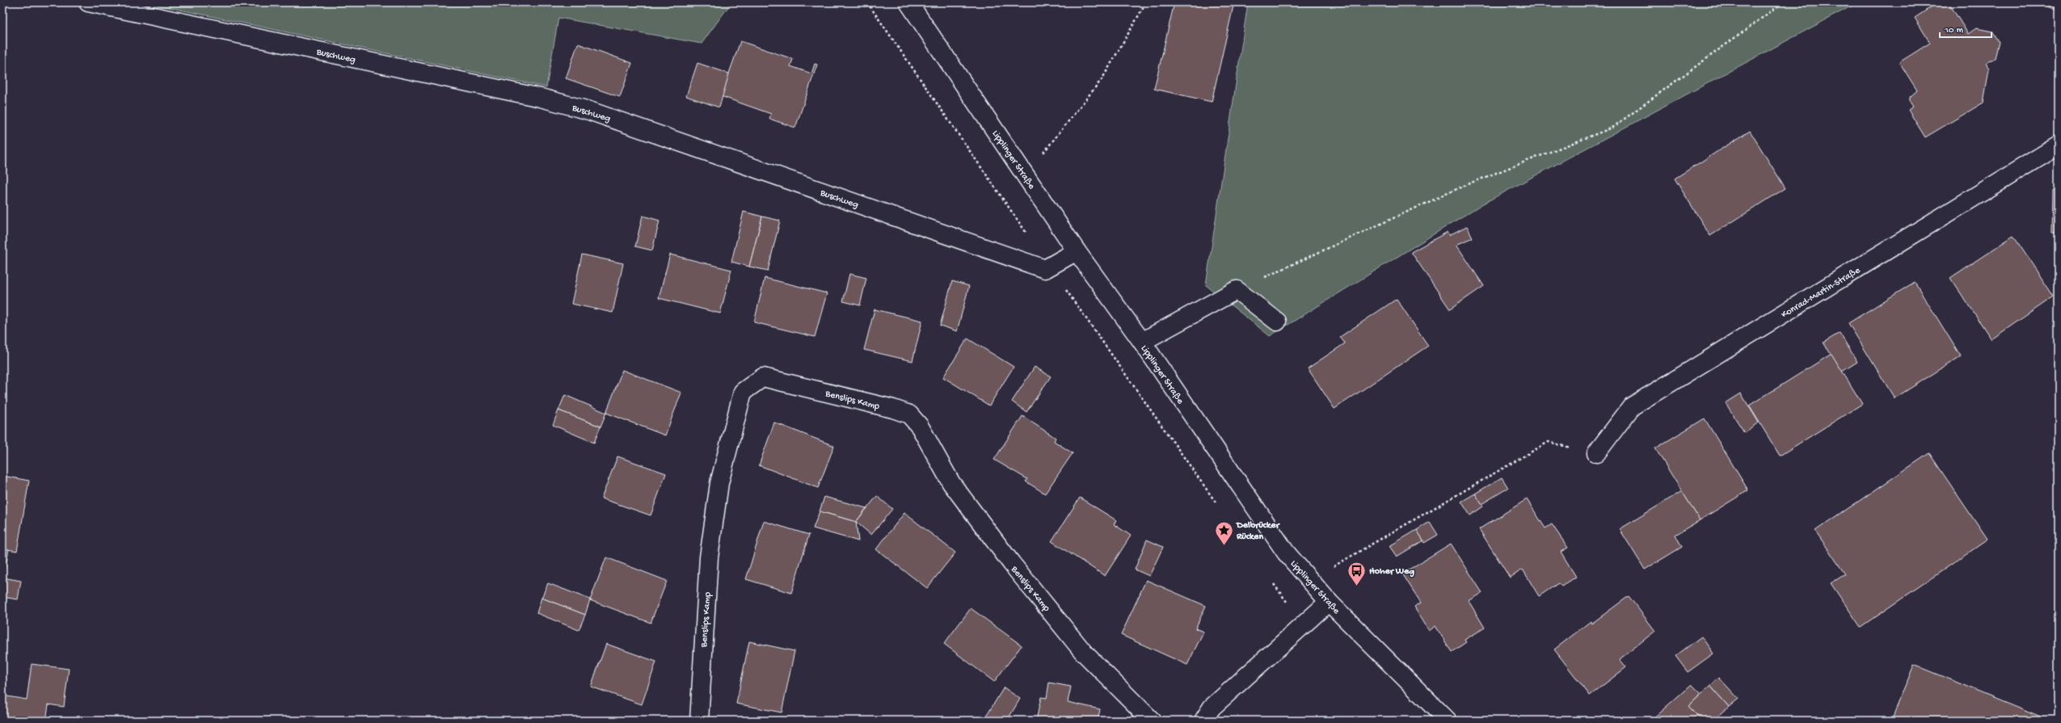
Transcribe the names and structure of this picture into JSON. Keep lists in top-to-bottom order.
{
  "streets": {
    "street": [
      "Buschweg",
      "Lipplinger Straße",
      "Konrad-Martin-Straße",
      "Benslips Kamp"
    ]
  },
  "places": {
    "place": ["Delbrücker Rücken"],
    "bus stop": ["Hoher Weg"]
  },
  "scale_bar": "10 m"
}
